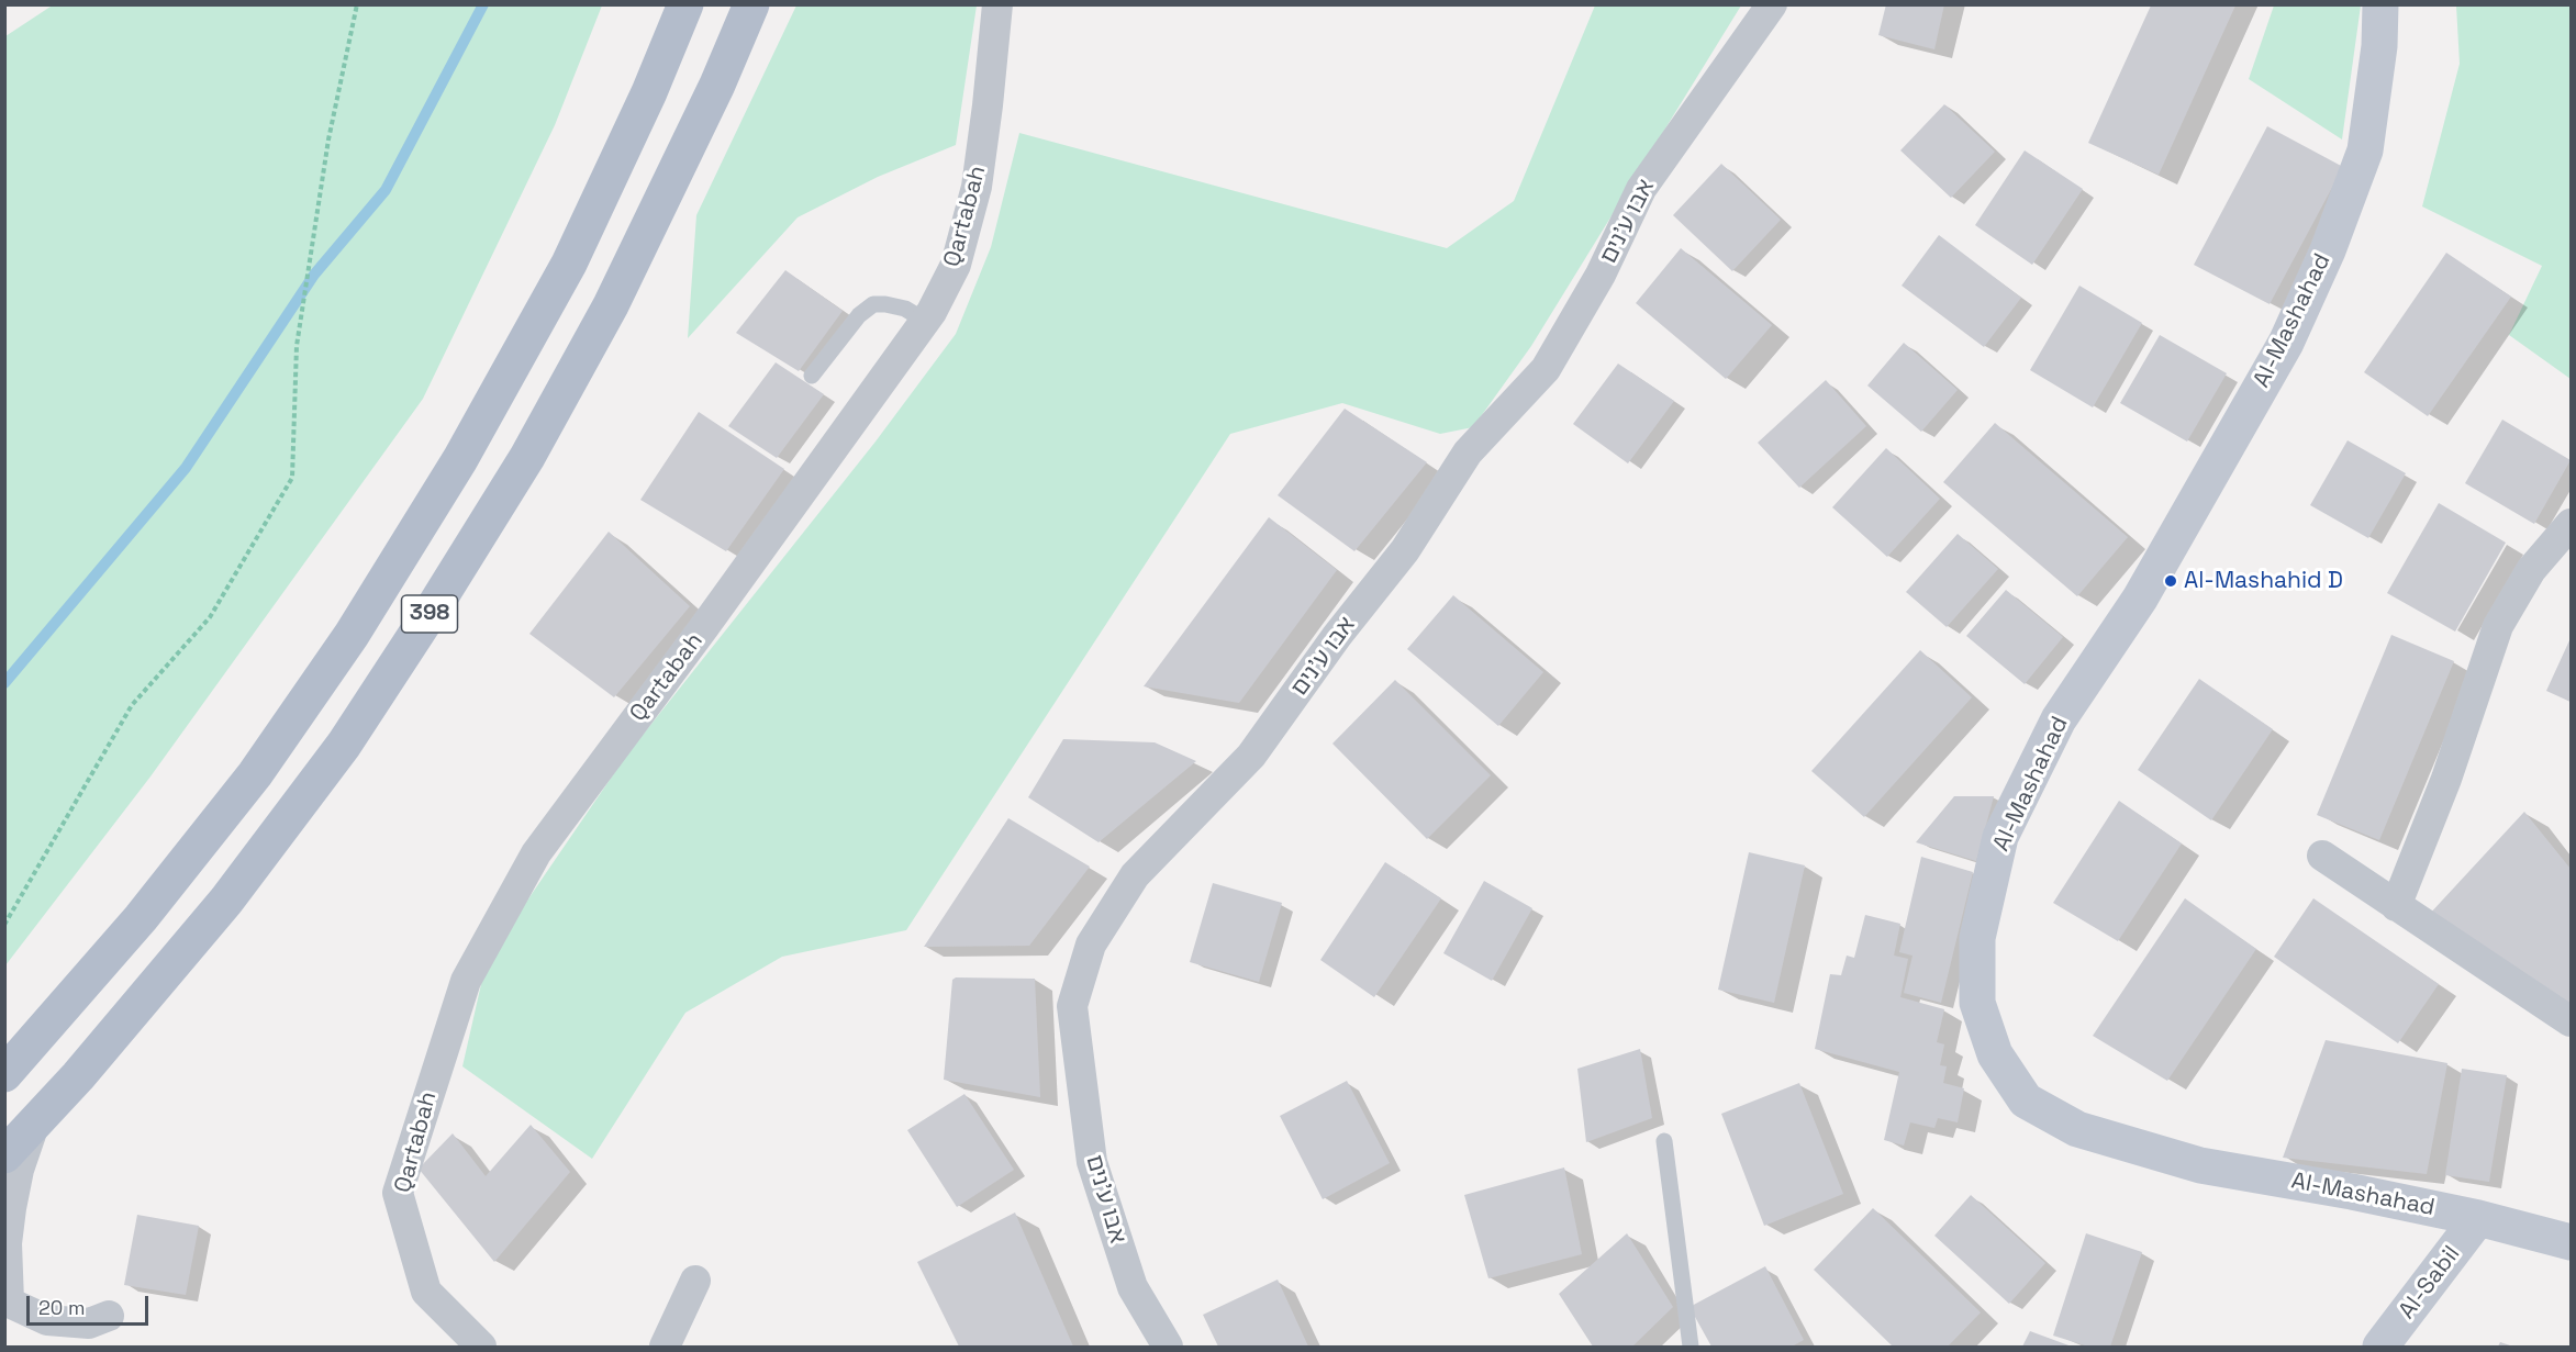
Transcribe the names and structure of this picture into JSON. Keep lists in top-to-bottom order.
{
  "streets": {
    "main road": ["398"],
    "street": [
      "Qartabah",
      "אבו ע'נים",
      "Al-Mashahad",
      "Al-Sabil"
    ]
  },
  "crossings": [
    ["Al-Mashahad", "Al-Sabil"]
  ],
  "places": ["Al-Mashahid D"],
  "scale_bar": "20 m"
}
